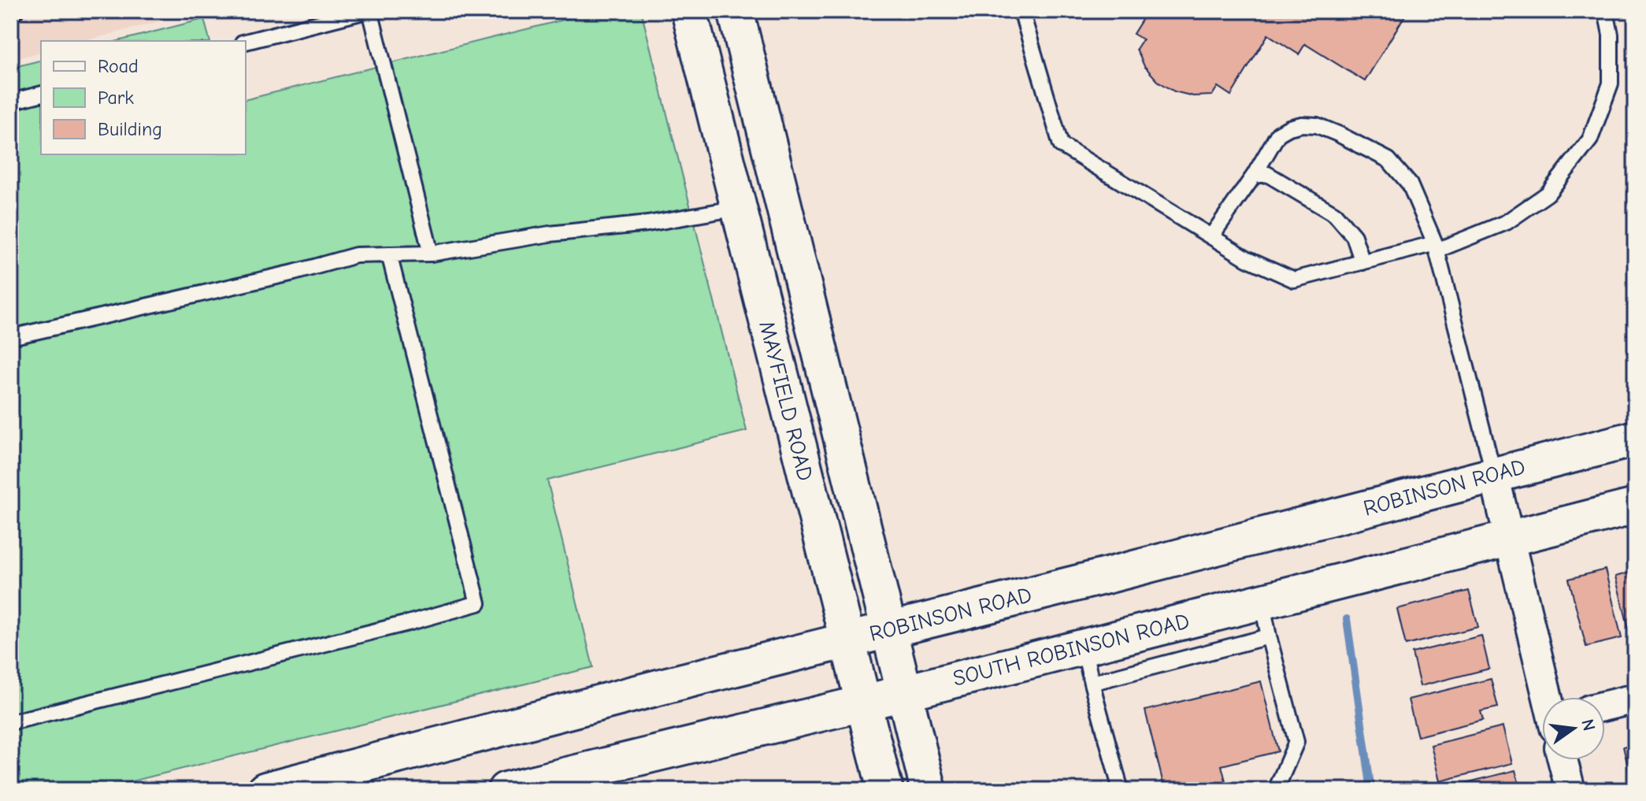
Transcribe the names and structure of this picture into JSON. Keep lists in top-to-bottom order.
{
  "streets": {
    "street": ["MAYFIELD ROAD", "ROBINSON ROAD", "SOUTH ROBINSON ROAD"]
  },
  "crossings": [
    ["MAYFIELD ROAD", "ROBINSON ROAD"],
    ["MAYFIELD ROAD", "SOUTH ROBINSON ROAD"]
  ],
  "legend": ["Road", "Park", "Building"],
  "north": "right"
}
